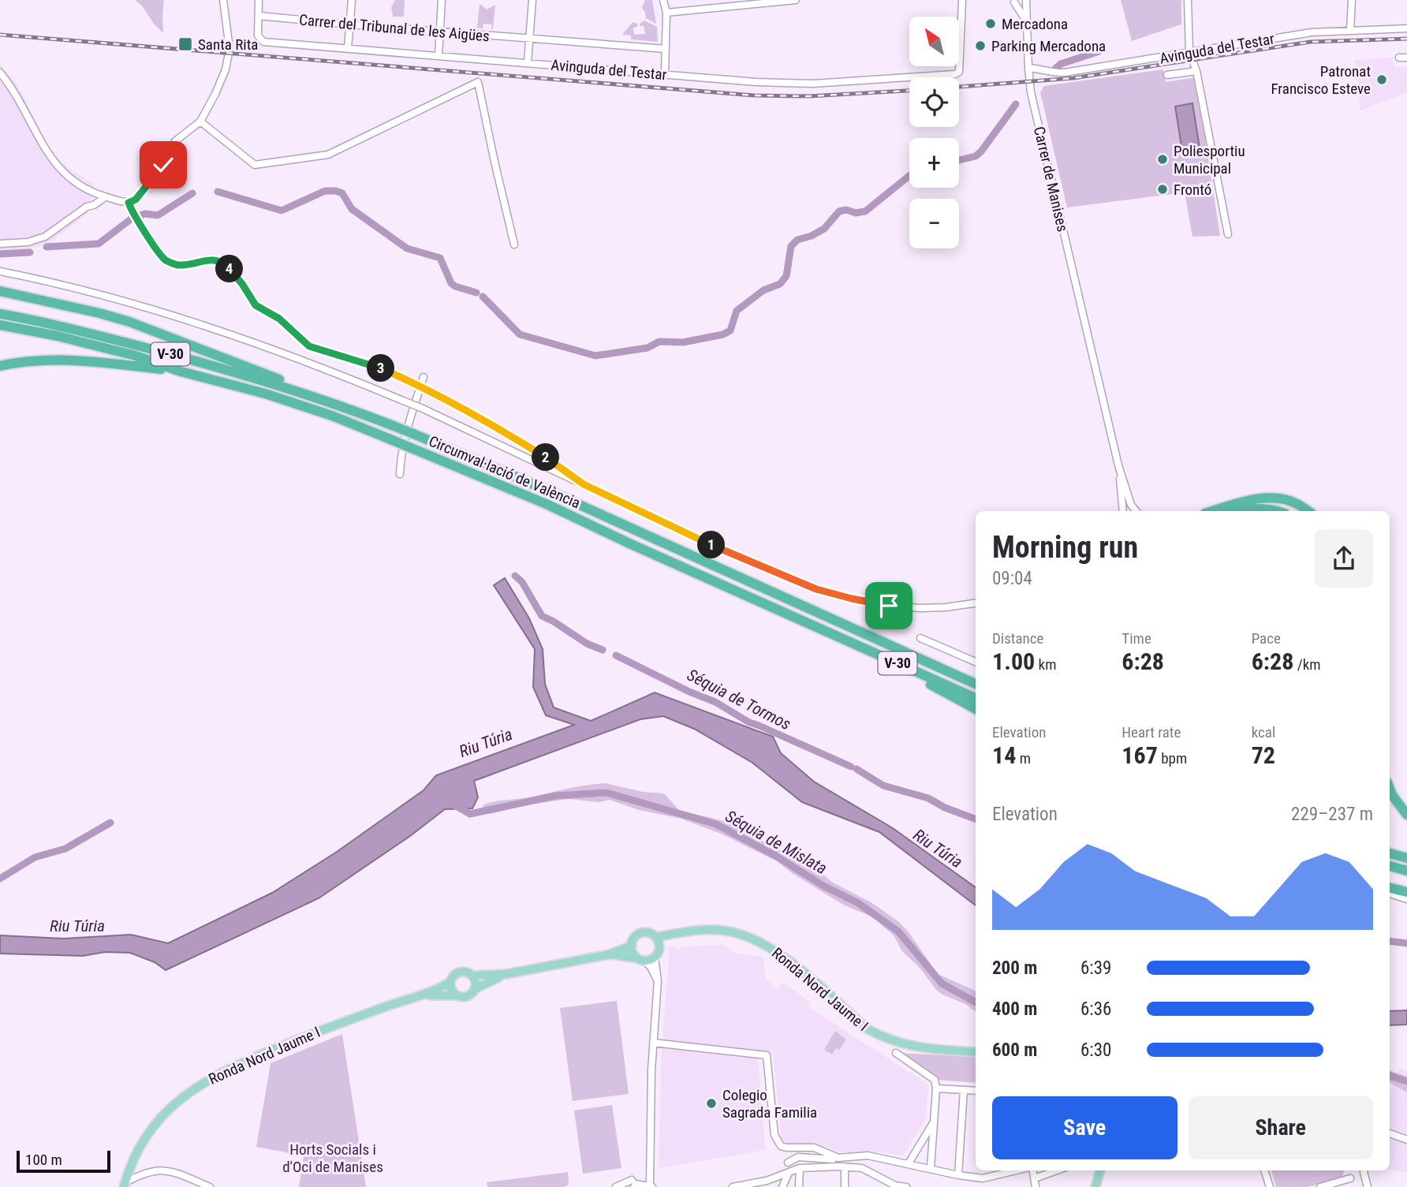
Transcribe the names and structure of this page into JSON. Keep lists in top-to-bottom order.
{
  "streets": {
    "highway": ["V-30", "Circumval·lació de València"],
    "main road": ["Ronda Nord Jaume I"],
    "street": ["Carrer del Tribunal de les Aigües", "Avinguda del Testar", "Carrer de Manises"]
  },
  "crossings": [
    ["Carrer del Tribunal de les Aigües", "Avinguda del Testar"],
    ["Avinguda del Testar", "Carrer de Manises"]
  ],
  "water": ["Séquia de Tormos", "Riu Túria", "Séquia de Mislata"],
  "parks": ["Horts Socials i d'Oci de Manises"],
  "places": {
    "other": [
      "Mercadona",
      "Parking Mercadona",
      "Patronat Francisco Esteve",
      "Poliesportiu Municipal",
      "Frontó",
      "Colegio Sagrada Familia"
    ],
    "transit": ["Santa Rita"]
  },
  "scale_bar": "100 m",
  "north": "top left",
  "page": {
    "map_buttons": ["+", "−"],
    "pins": [
      "4",
      "3",
      "2",
      "1"
    ],
    "heading": ["Morning run", "09:04"],
    "stats": [
      ["Distance", "1.00 km"],
      ["Time", "6:28"],
      ["Pace", "6:28 /km"],
      ["Elevation", "14 m"],
      ["Heart rate", "167 bpm"],
      ["kcal", "72"]
    ],
    "chart": ["Elevation", "229–237 m"],
    "list": [
      {
        "name": "200 m",
        "note": "6:39"
      },
      {
        "name": "400 m",
        "note": "6:36"
      },
      {
        "name": "600 m",
        "note": "6:30"
      }
    ],
    "buttons": ["Save", "Share"],
    "scale": "100 m"
  }
}
